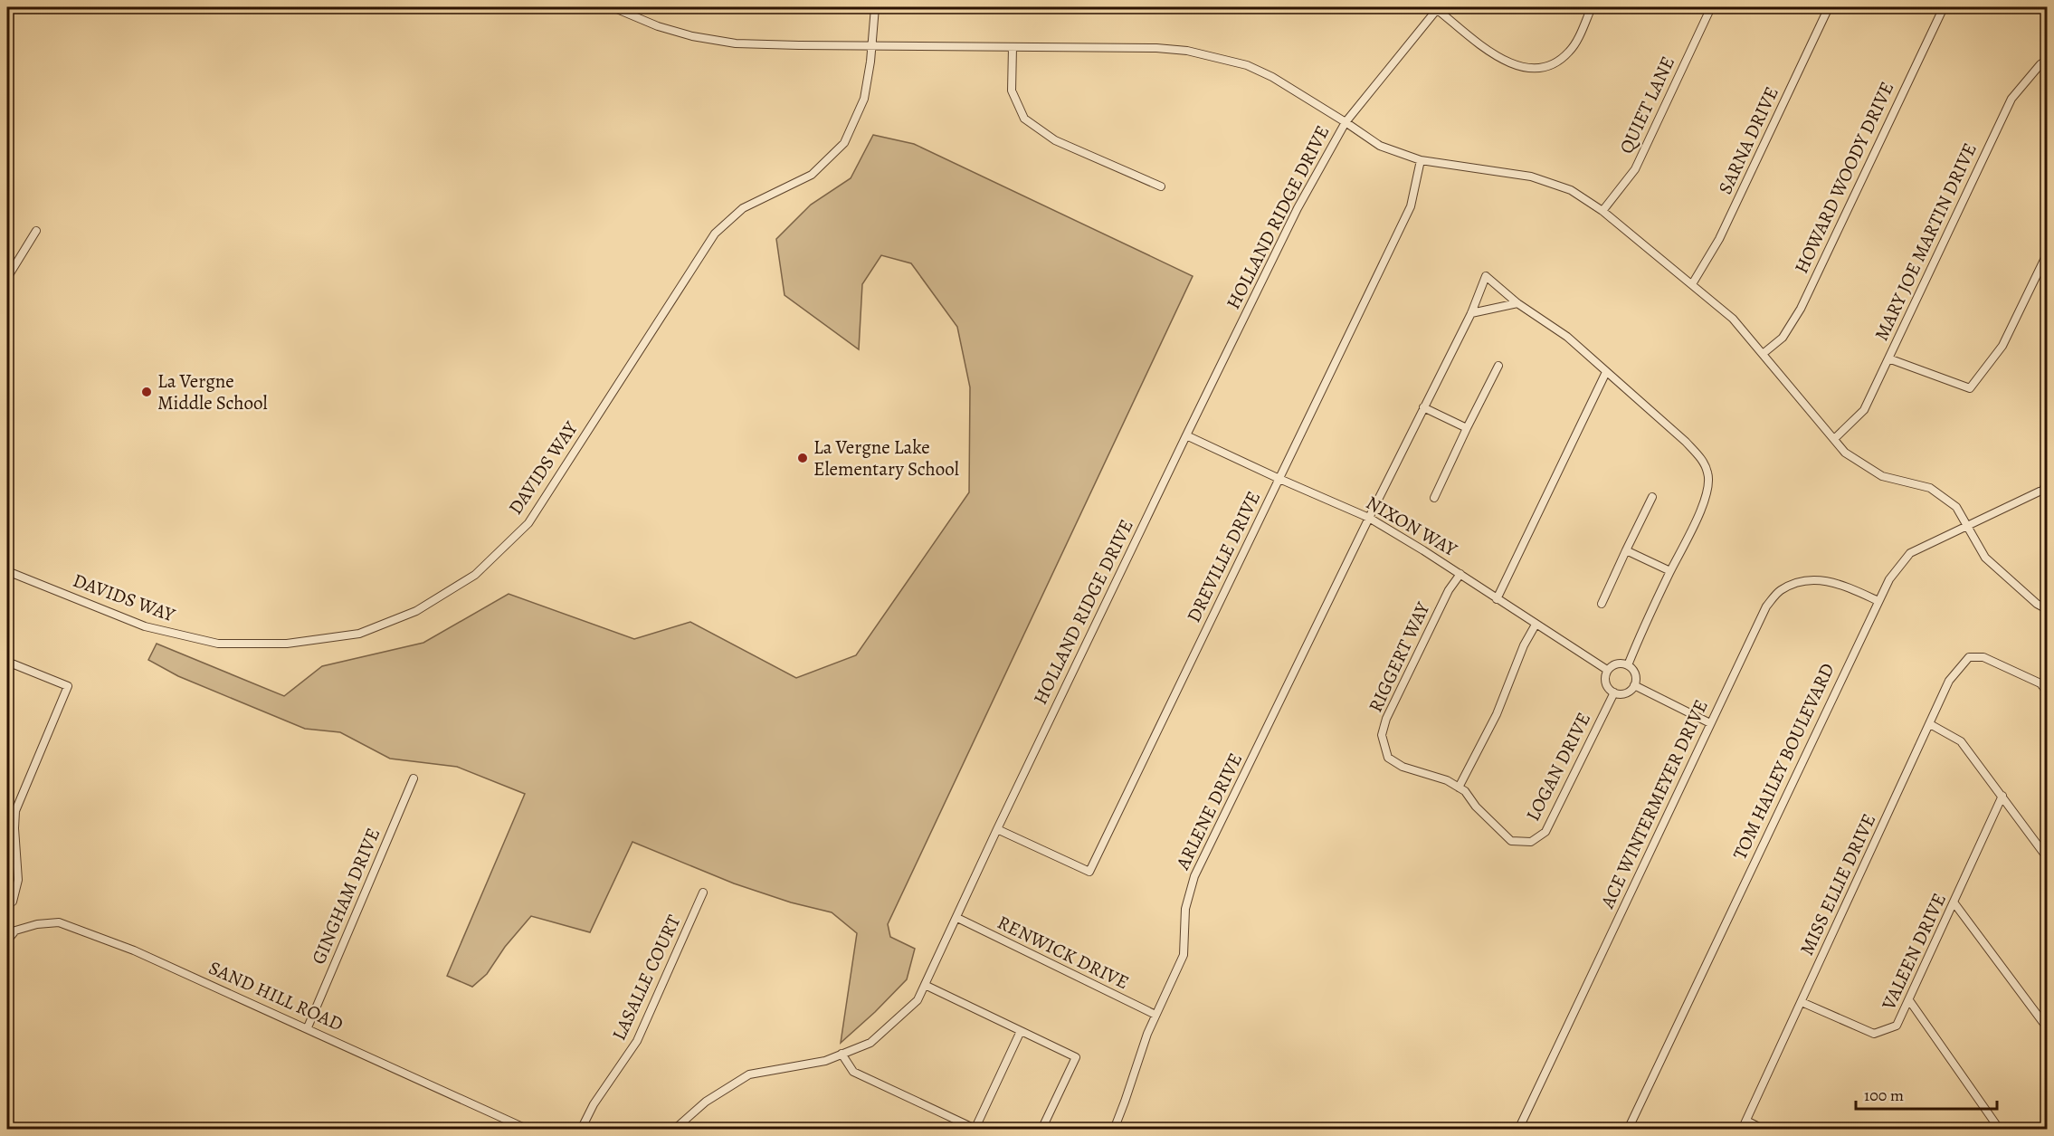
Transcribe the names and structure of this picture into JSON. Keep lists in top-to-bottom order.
{
  "streets": {
    "street": [
      "QUIET LANE",
      "SARNA DRIVE",
      "HOWARD WOODY DRIVE",
      "HOLLAND RIDGE DRIVE",
      "MARY JOE MARTIN DRIVE",
      "DAVIDS WAY",
      "NIXON WAY",
      "DREVILLE DRIVE",
      "RIGGERT WAY",
      "TOM HAILEY BOULEVARD",
      "LOGAN DRIVE",
      "ACE WINTERMEYER DRIVE",
      "ARLENE DRIVE",
      "MISS ELLIE DRIVE",
      "GINGHAM DRIVE",
      "VALEEN DRIVE",
      "RENWICK DRIVE",
      "LASALLE COURT",
      "SAND HILL ROAD"
    ]
  },
  "crossings": [
    ["HOLLAND RIDGE DRIVE", "NIXON WAY"],
    ["HOLLAND RIDGE DRIVE", "DREVILLE DRIVE"],
    ["HOLLAND RIDGE DRIVE", "RENWICK DRIVE"],
    ["NIXON WAY", "DREVILLE DRIVE"],
    ["NIXON WAY", "RIGGERT WAY"],
    ["NIXON WAY", "LOGAN DRIVE"],
    ["NIXON WAY", "ARLENE DRIVE"],
    ["RIGGERT WAY", "LOGAN DRIVE"],
    ["TOM HAILEY BOULEVARD", "ACE WINTERMEYER DRIVE"],
    ["ARLENE DRIVE", "RENWICK DRIVE"],
    ["MISS ELLIE DRIVE", "VALEEN DRIVE"],
    ["GINGHAM DRIVE", "SAND HILL ROAD"]
  ],
  "places": ["La Vergne Middle School", "La Vergne Lake Elementary School"],
  "scale_bar": "100 m"
}
